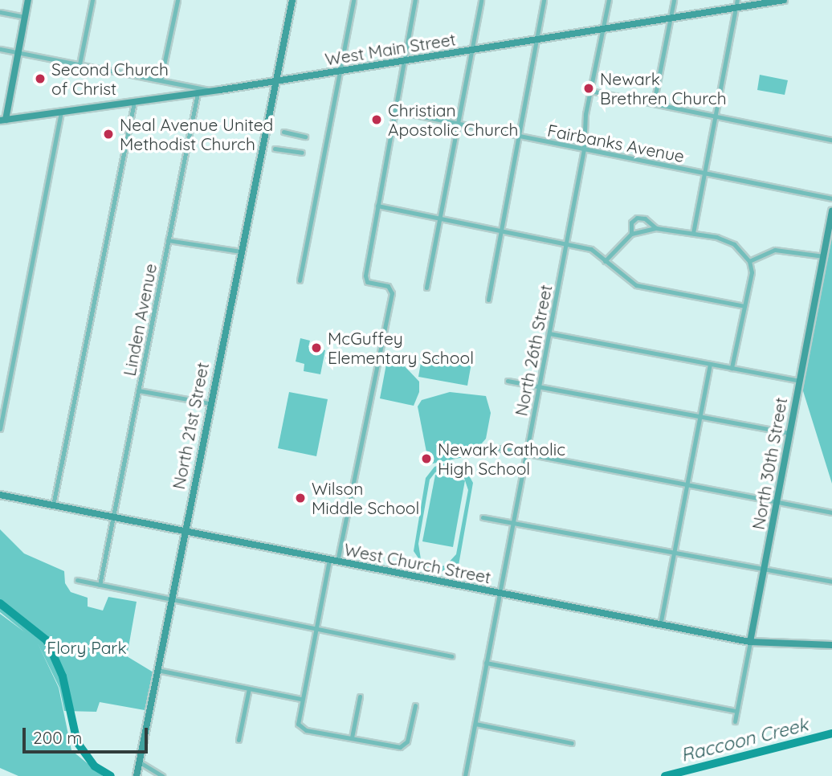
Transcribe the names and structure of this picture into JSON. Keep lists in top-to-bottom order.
{
  "streets": {
    "main road": [
      "West Main Street",
      "North 21st Street",
      "North 30th Street",
      "West Church Street"
    ],
    "street": ["Fairbanks Avenue", "Linden Avenue", "North 26th Street"]
  },
  "crossings": [
    ["West Main Street", "Linden Avenue"],
    ["West Main Street", "North 26th Street"],
    ["West Main Street", "North 21st Street"],
    ["Fairbanks Avenue", "North 26th Street"],
    ["Linden Avenue", "West Church Street"],
    ["North 26th Street", "West Church Street"],
    ["North 21st Street", "West Church Street"],
    ["North 30th Street", "West Church Street"]
  ],
  "water": ["Raccoon Creek"],
  "parks": ["Flory Park"],
  "places": [
    "Second Church of Christ",
    "Newark Brethren Church",
    "Christian Apostolic Church",
    "Neal Avenue United Methodist Church",
    "McGuffey Elementary School",
    "Newark Catholic High School",
    "Wilson Middle School"
  ],
  "scale_bar": "200 m"
}
